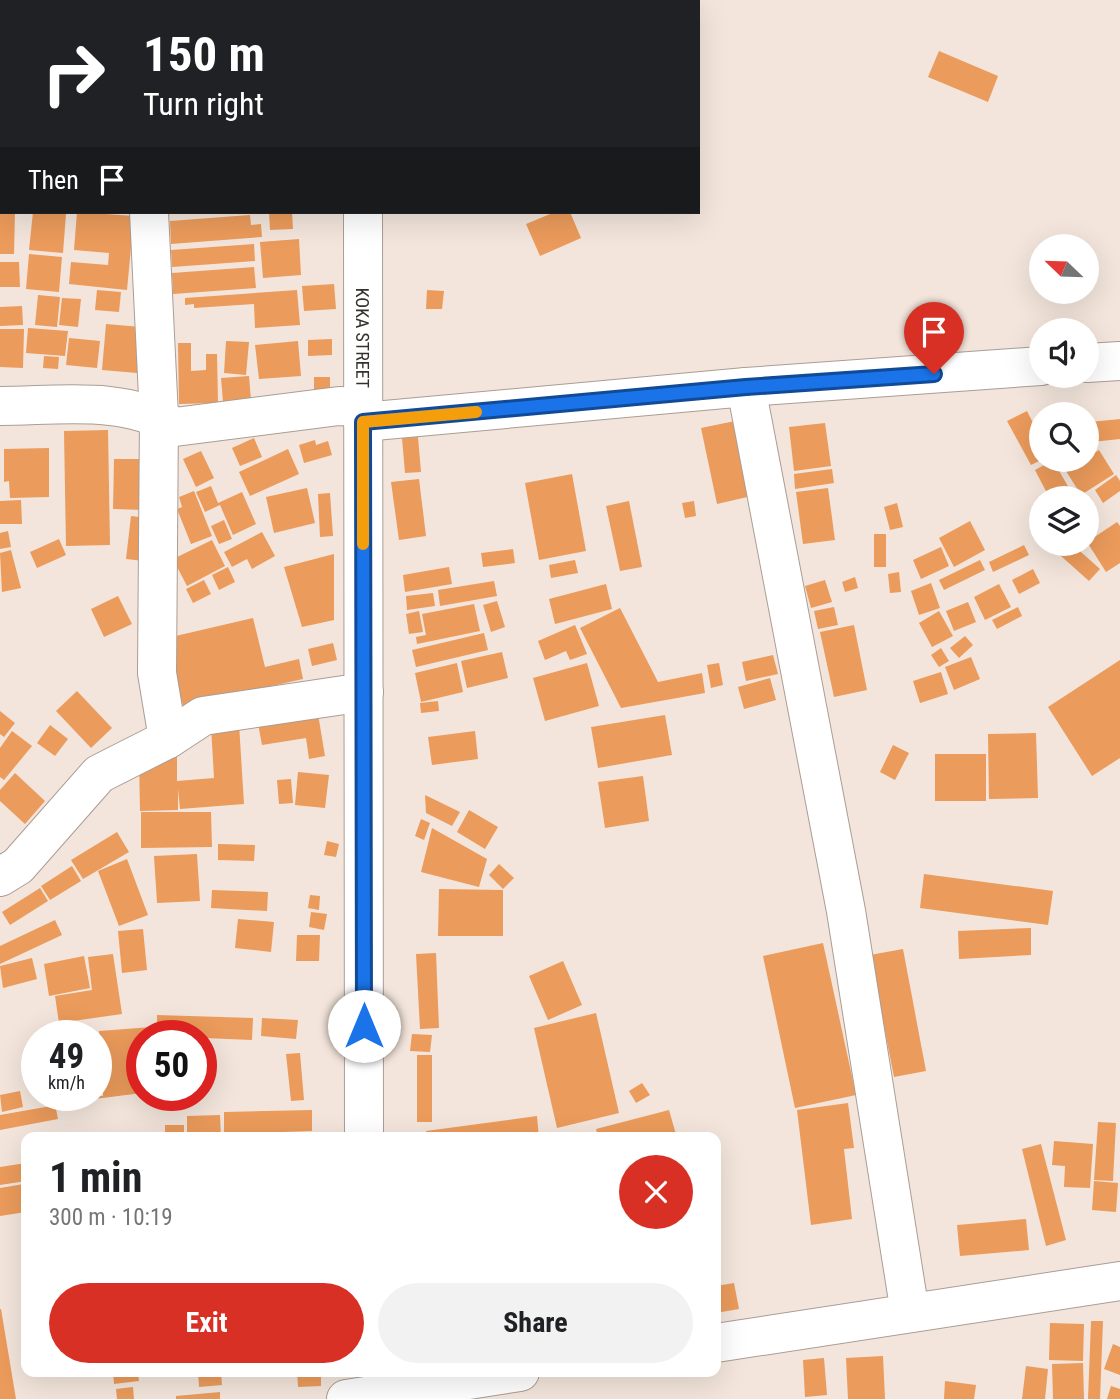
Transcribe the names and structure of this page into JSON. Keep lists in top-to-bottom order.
{
  "streets": {
    "street": ["KOKA STREET"]
  },
  "north": "top left",
  "page": {
    "turn": ["150 m", "Turn right"],
    "then": "Then",
    "speed": "49 km/h",
    "limit": "50",
    "heading": ["1 min", "300 m · 10:19"],
    "buttons": ["Exit", "Share"]
  }
}
